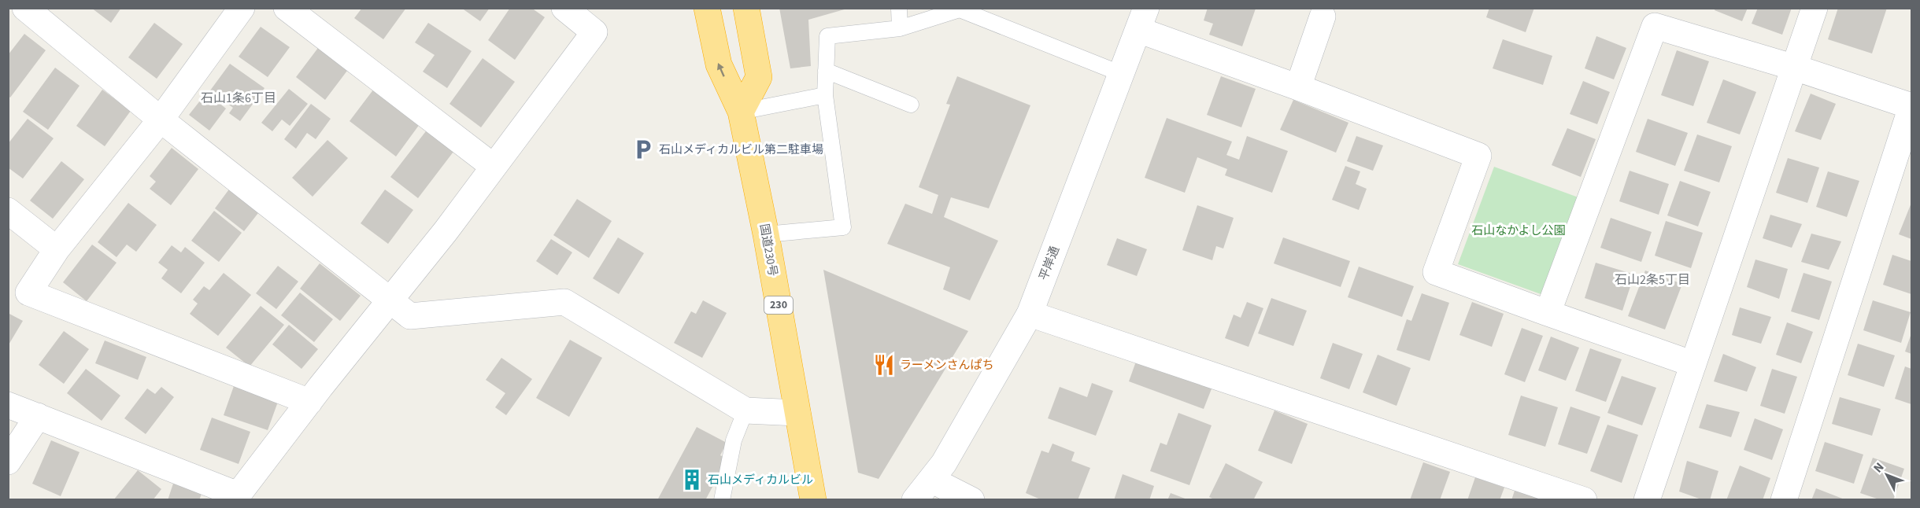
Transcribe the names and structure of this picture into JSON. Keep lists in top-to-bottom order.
{
  "streets": {
    "highway": ["国道230号", "230"],
    "street": ["平岸通"]
  },
  "districts": ["石山1条6丁目", "石山2条5丁目"],
  "parks": ["石山なかよし公園"],
  "places": {
    "parking": ["石山メディカルビル第二駐車場"],
    "restaurant": ["ラーメンさんぱち"],
    "building": ["石山メディカルビル"]
  },
  "north": "top left"
}
